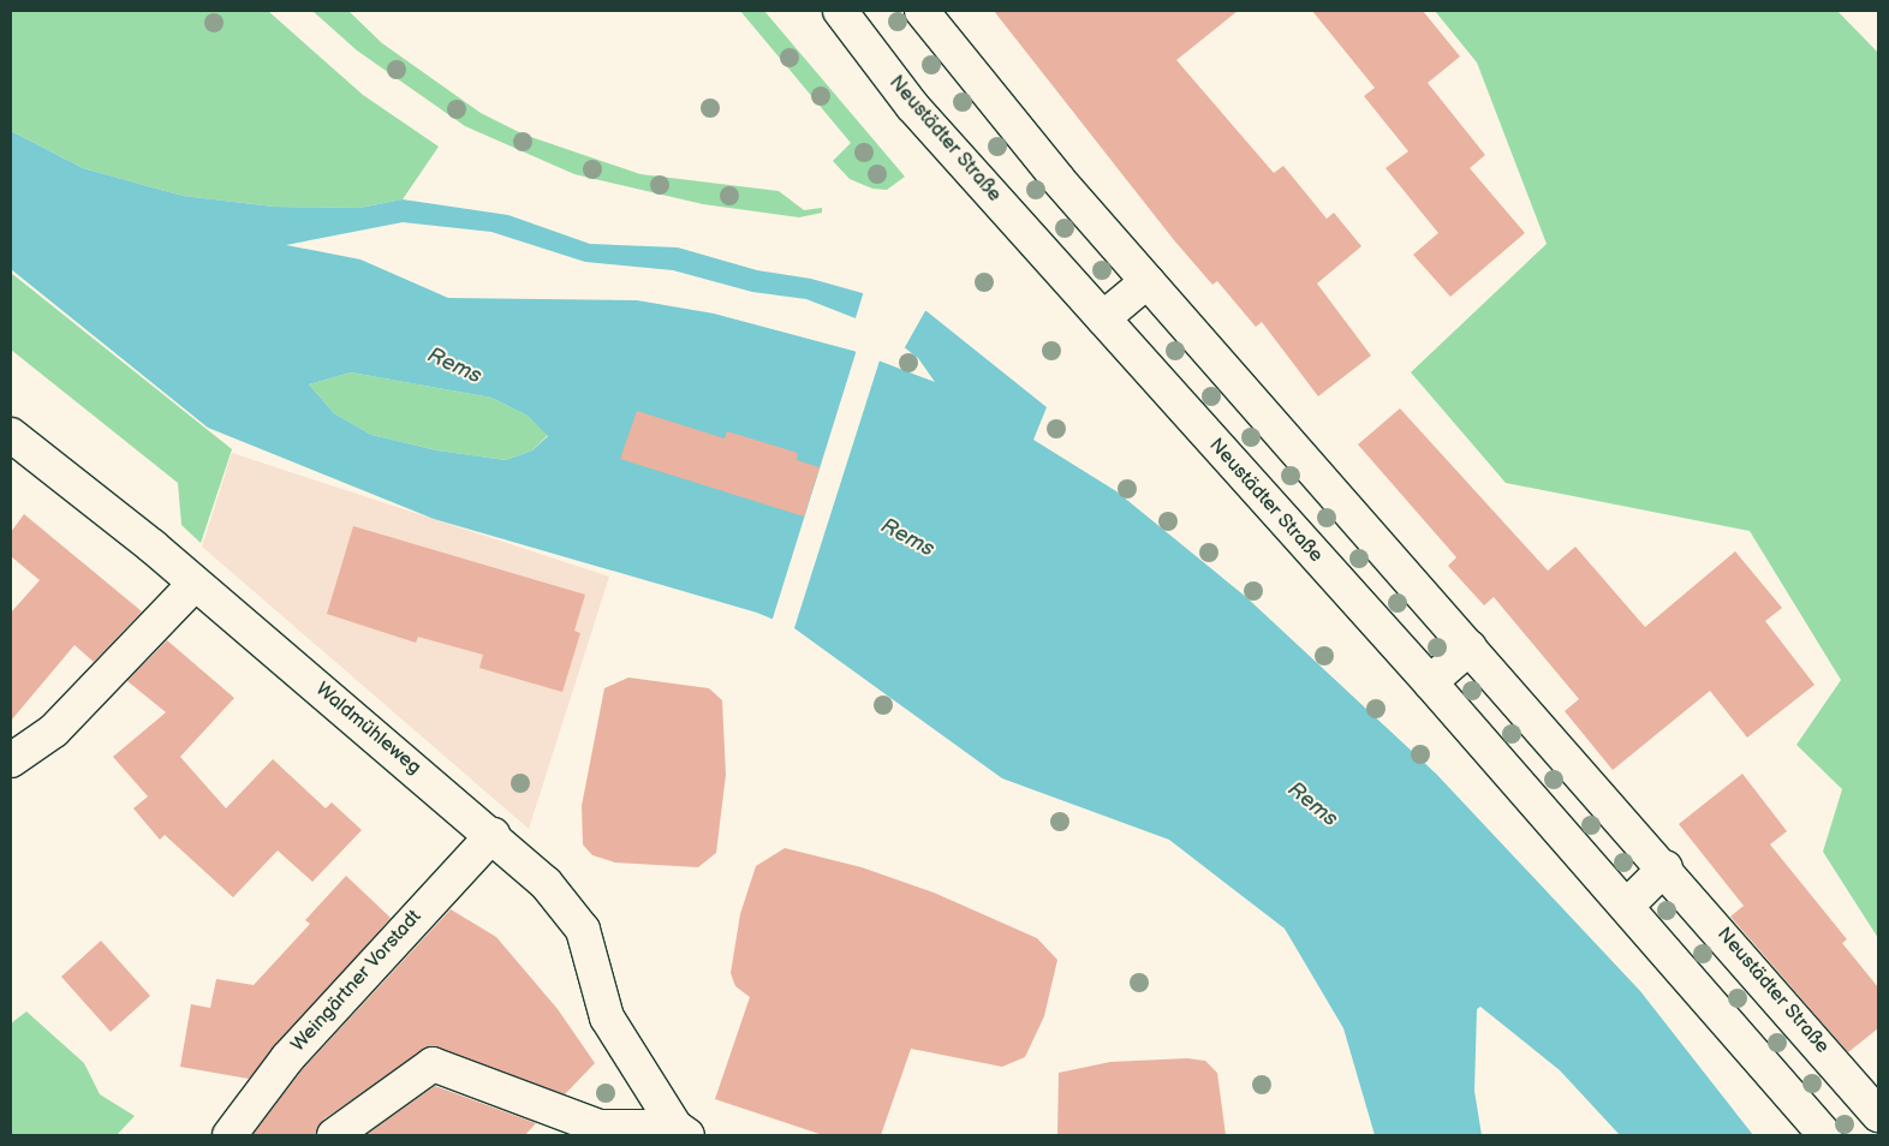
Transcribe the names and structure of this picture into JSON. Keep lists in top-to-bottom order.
{
  "streets": {
    "street": ["Neustädter Straße", "Waldmühleweg", "Weingärtner Vorstadt"]
  },
  "crossings": [
    ["Waldmühleweg", "Weingärtner Vorstadt"]
  ],
  "water": ["Rems"]
}
